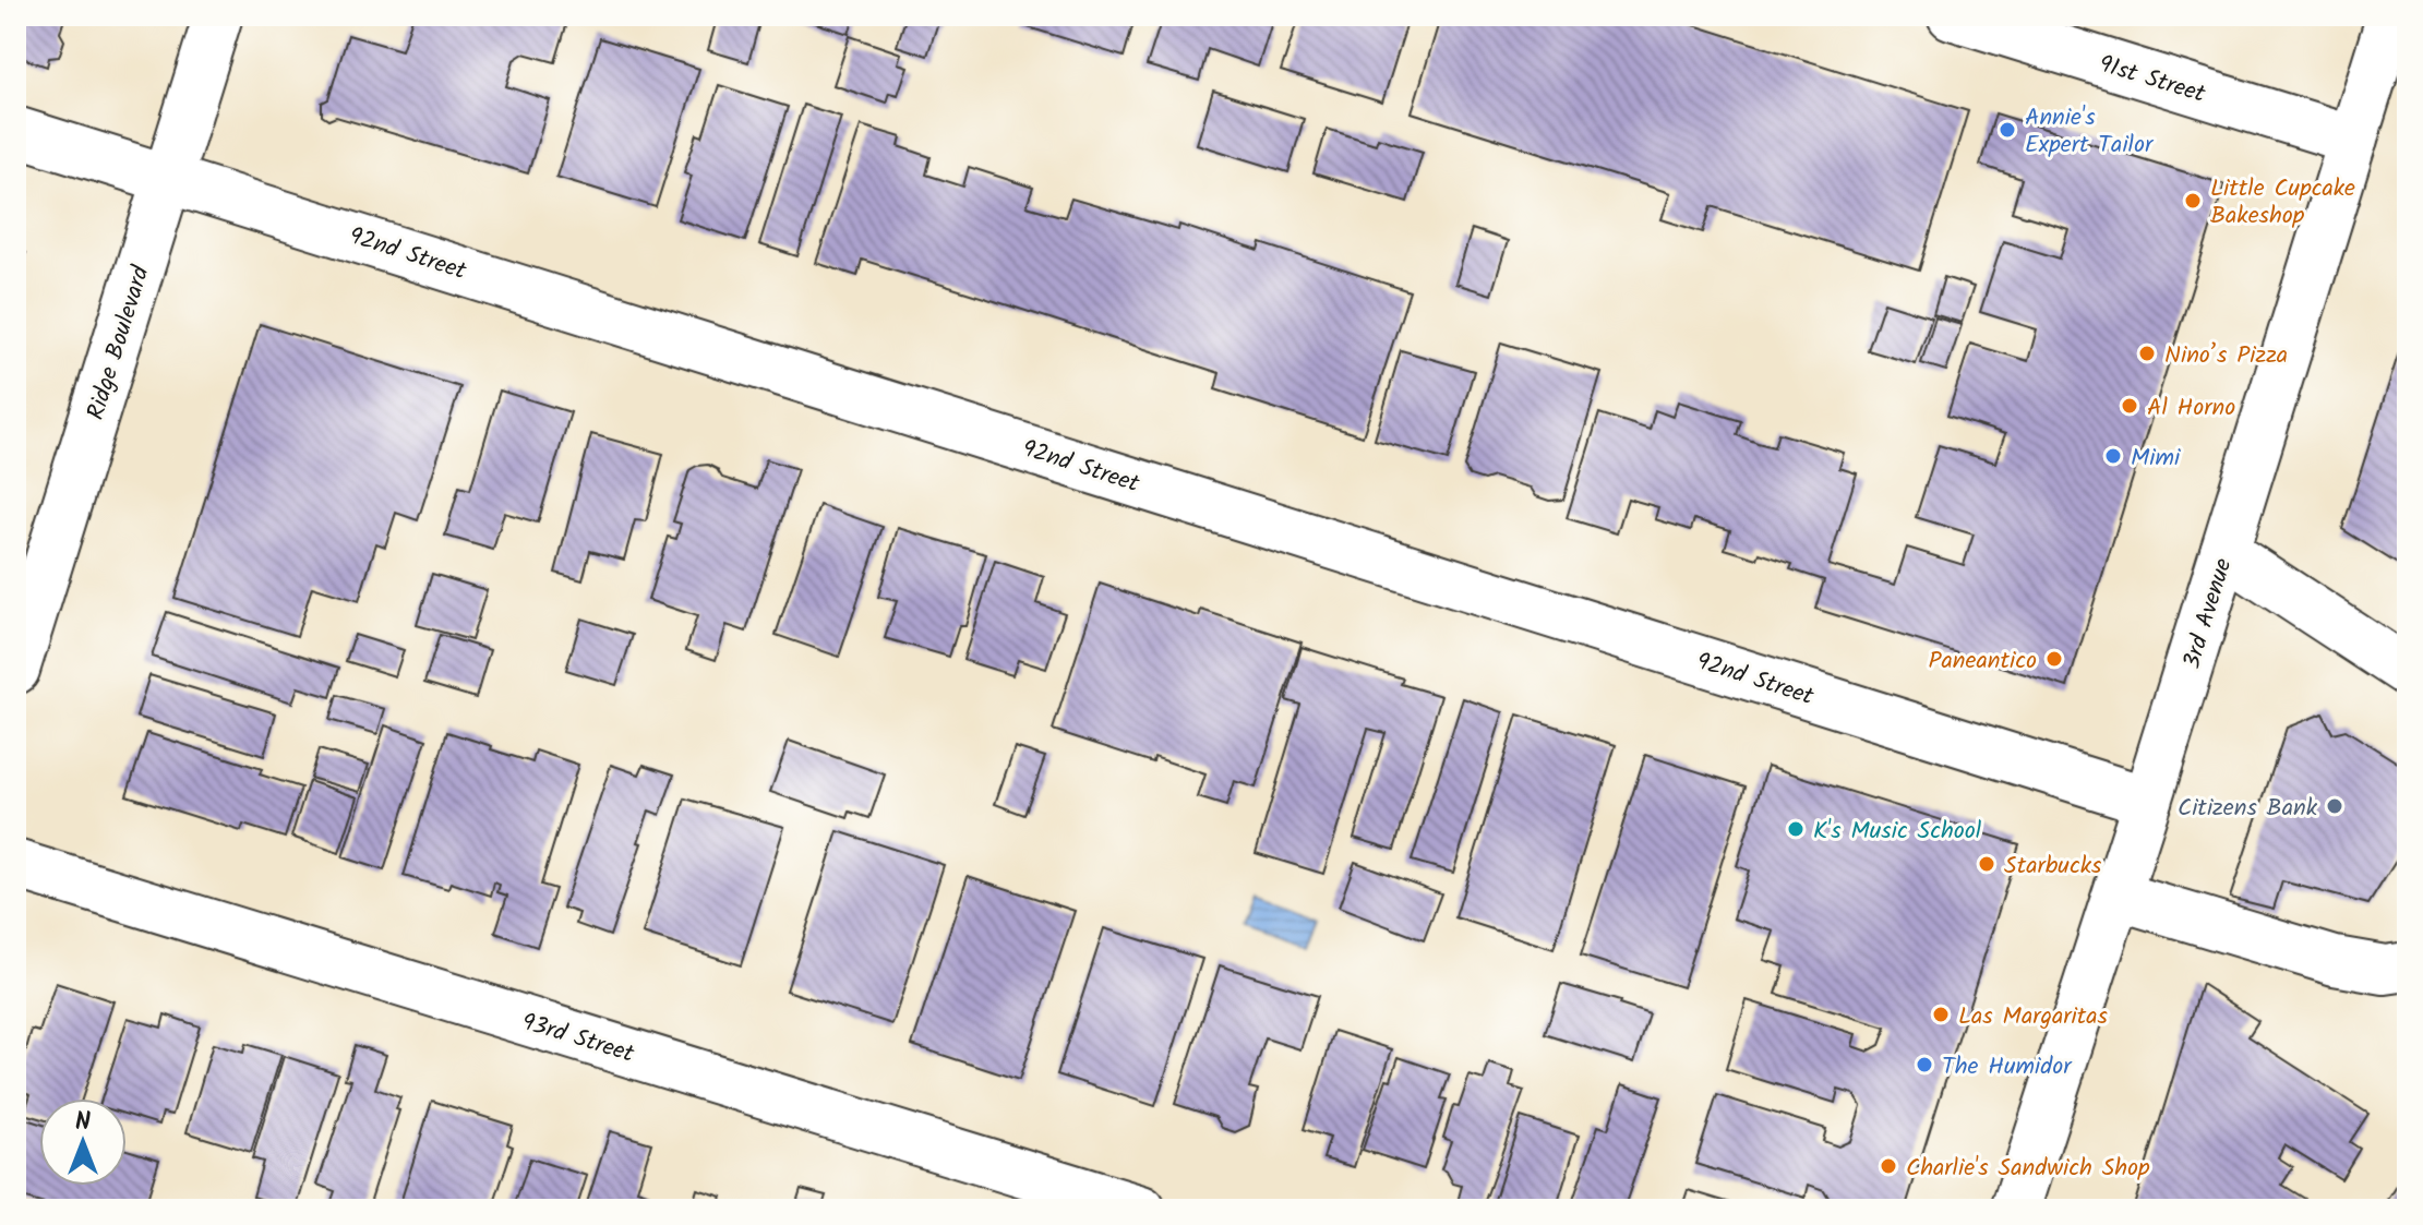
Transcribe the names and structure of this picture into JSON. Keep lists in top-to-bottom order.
{
  "streets": {
    "street": [
      "91st Street",
      "92nd Street",
      "Ridge Boulevard",
      "3rd Avenue",
      "93rd Street"
    ]
  },
  "crossings": [
    ["91st Street", "3rd Avenue"],
    ["92nd Street", "Ridge Boulevard"],
    ["92nd Street", "3rd Avenue"]
  ],
  "places": [
    "Annie's Expert Tailor",
    "Little Cupcake Bakeshop",
    "Nino’s Pizza",
    "Al Horno",
    "Mimi",
    "Paneantico",
    "Citizens Bank",
    "K's Music School",
    "Starbucks",
    "Las Margaritas",
    "The Humidor",
    "Charlie's Sandwich Shop"
  ],
  "north": "top"
}
